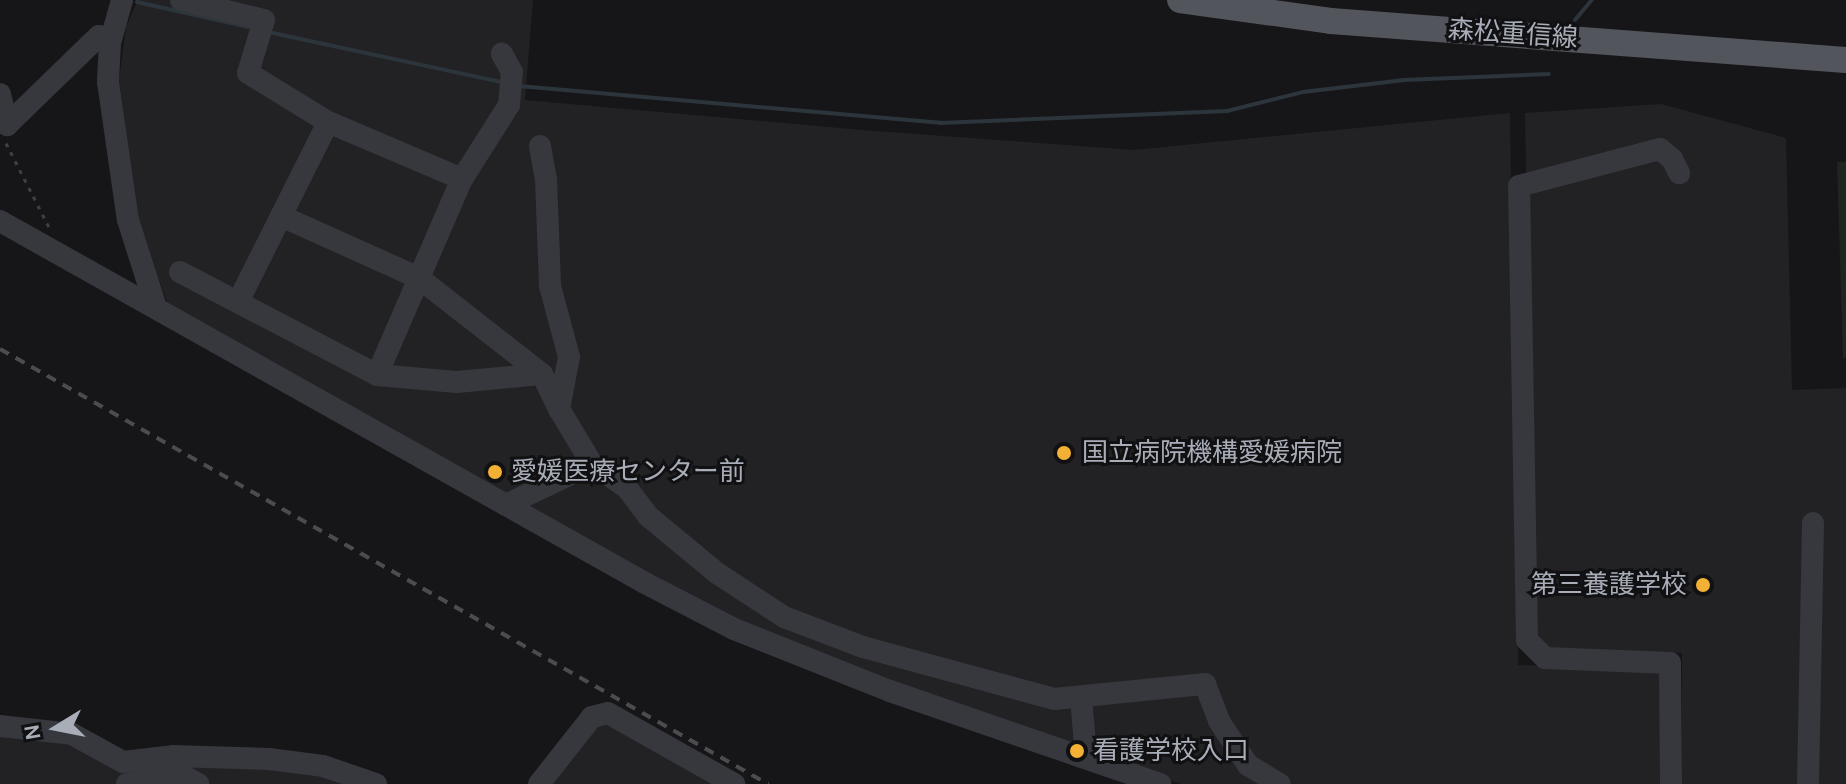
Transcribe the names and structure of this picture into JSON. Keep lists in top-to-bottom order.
{
  "streets": {
    "main road": ["森松重信線"]
  },
  "places": [
    "国立病院機構愛媛病院",
    "愛媛医療センター前",
    "第三養護学校",
    "看護学校入口"
  ],
  "north": "left"
}
